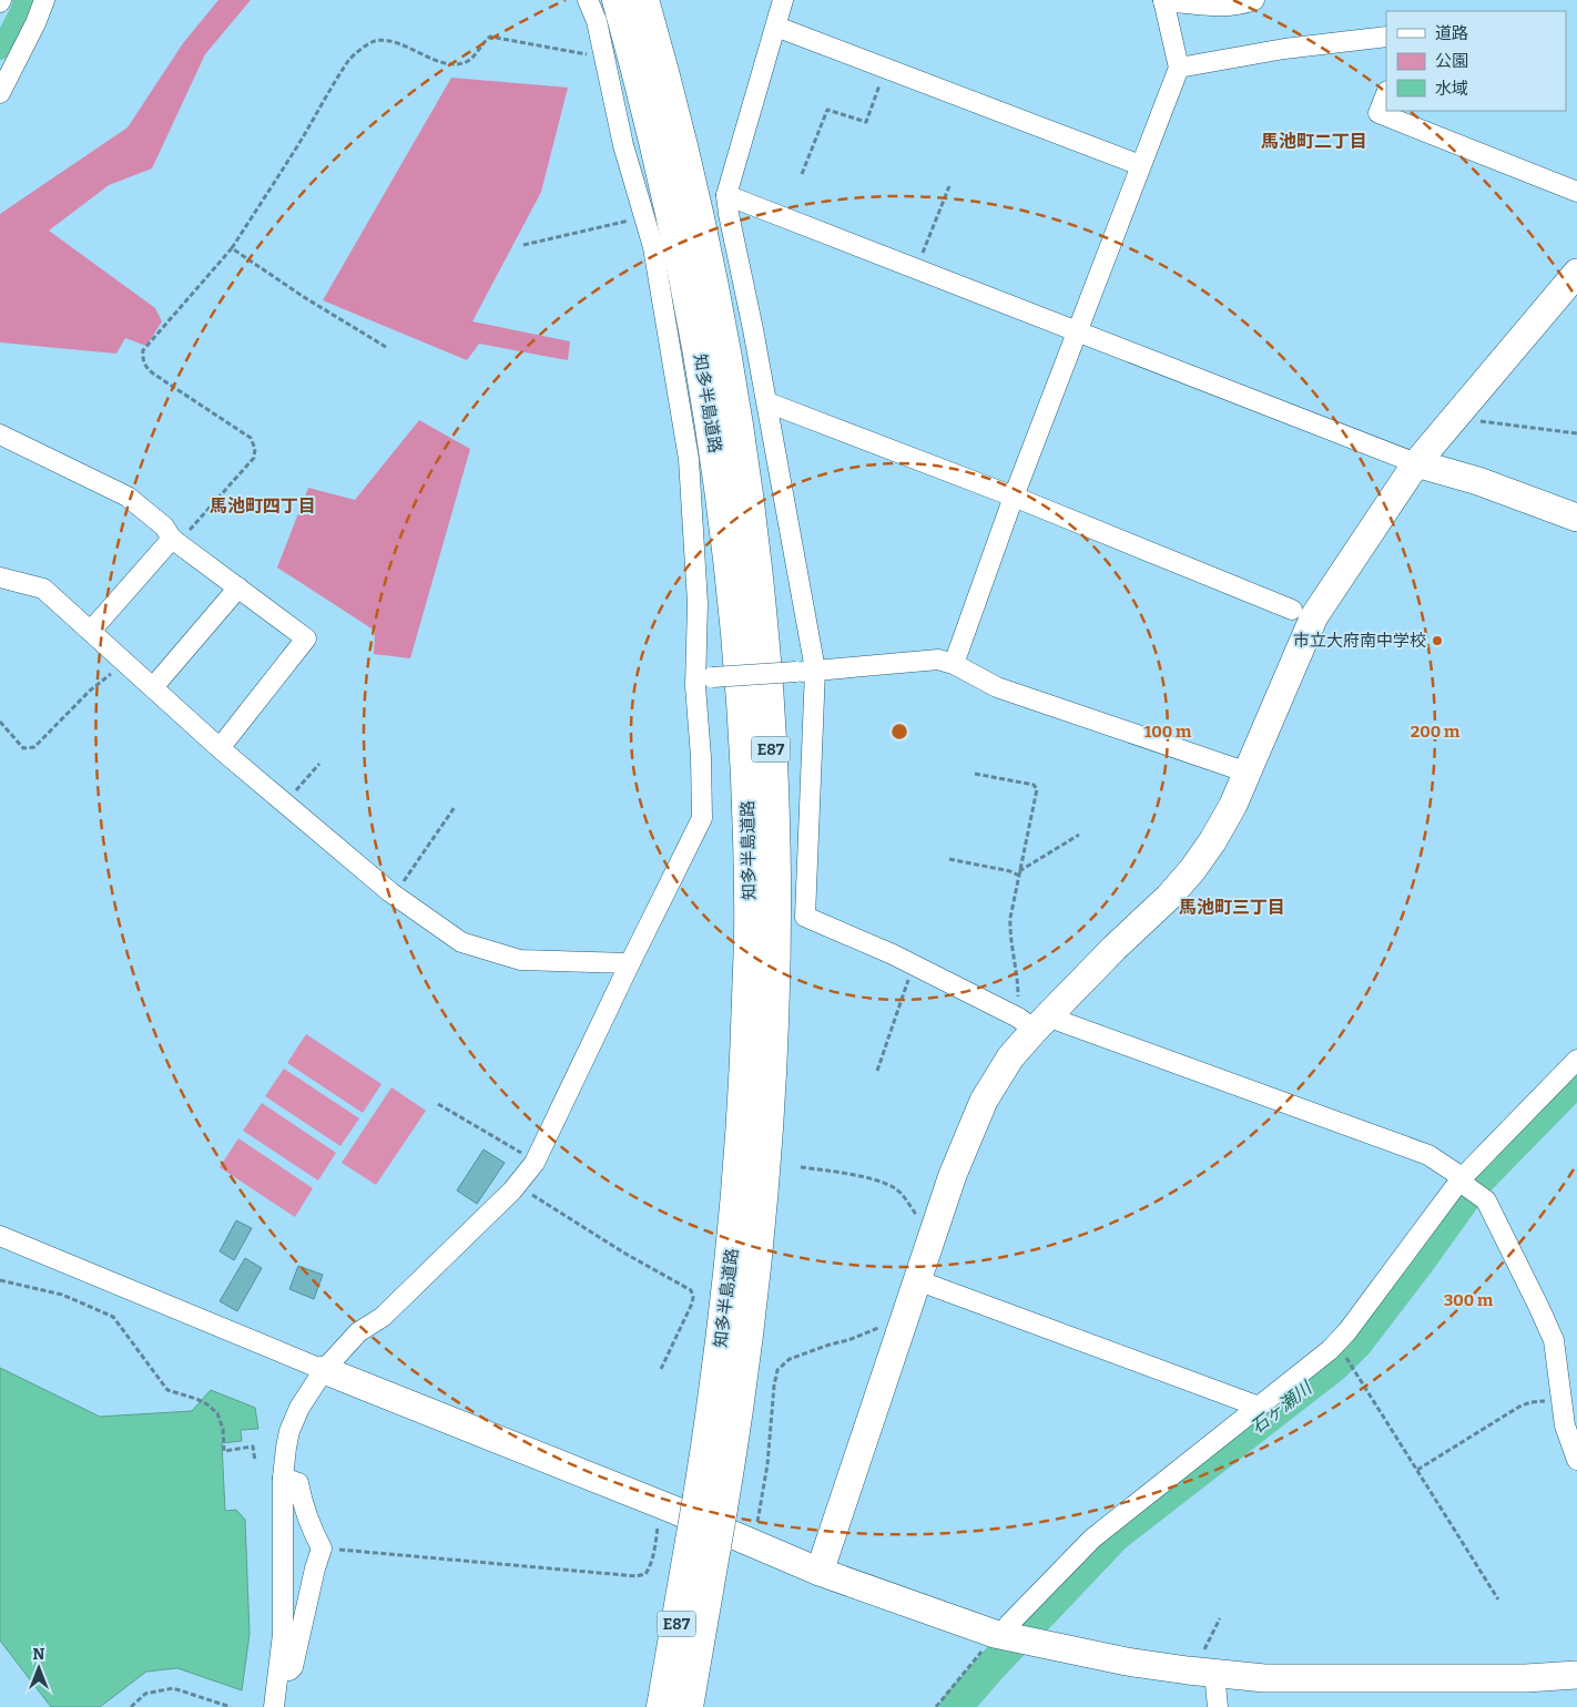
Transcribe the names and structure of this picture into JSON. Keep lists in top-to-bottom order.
{
  "streets": {
    "highway": ["知多半島道路", "E87"]
  },
  "districts": ["馬池町二丁目", "馬池町四丁目", "馬池町三丁目"],
  "water": ["石ヶ瀬川"],
  "places": ["市立大府南中学校"],
  "legend": ["道路", "公園", "水域"],
  "north": "top",
  "rings": ["100 m", "200 m", "300 m"]
}
